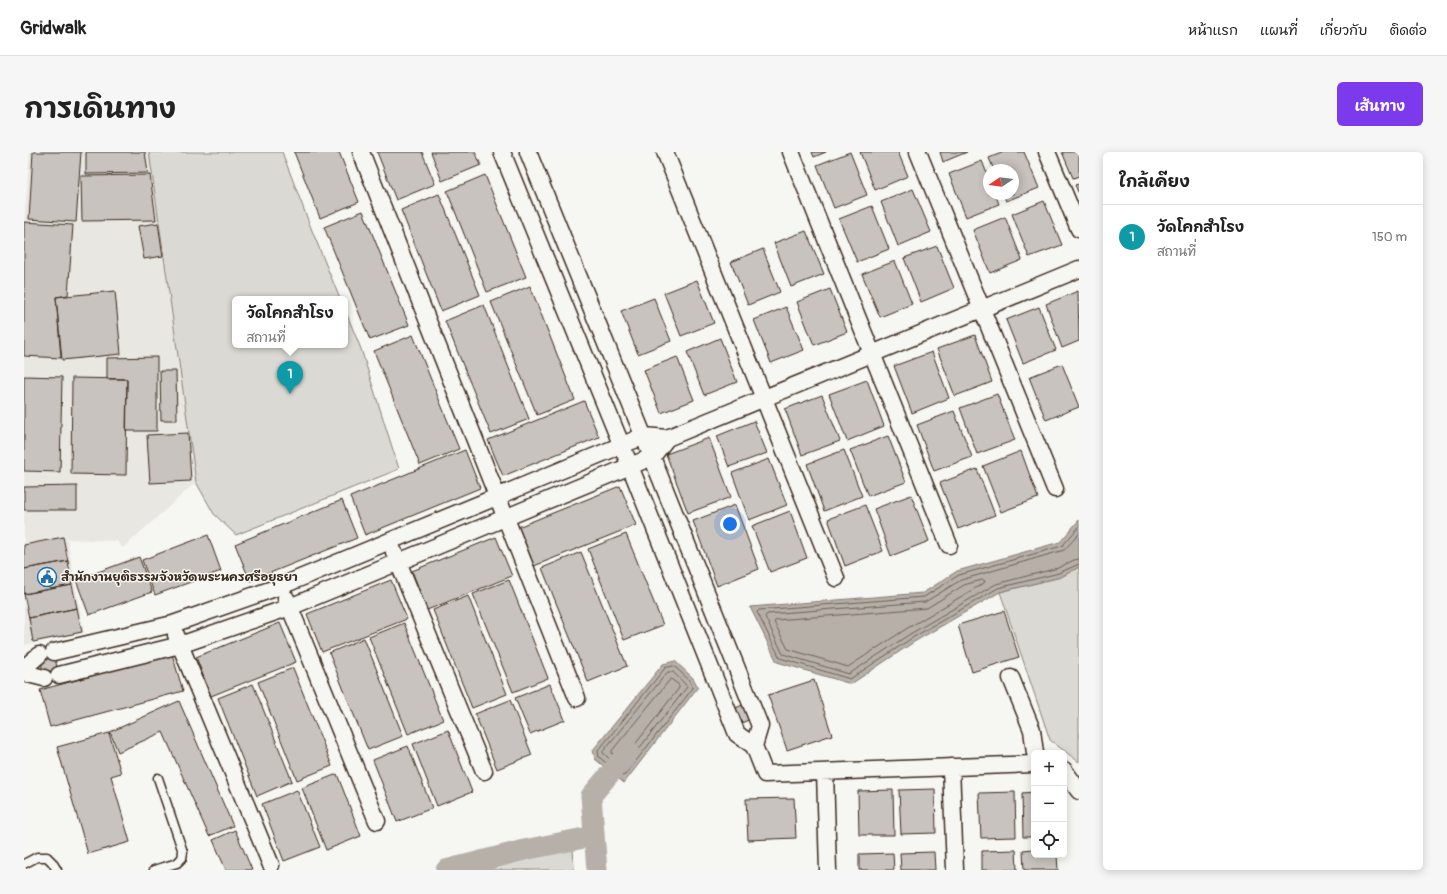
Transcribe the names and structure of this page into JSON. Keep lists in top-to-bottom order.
{
  "places": {
    "public building": ["สำนักงานยุติธรรมจังหวัดพระนครศรีอยุธยา"]
  },
  "north": "left",
  "page": {
    "header": "Gridwalk",
    "nav": [
      "หน้าแรก",
      "แผนที่",
      "เกี่ยวกับ",
      "ติดต่อ"
    ],
    "title": "การเดินทาง",
    "buttons": "เส้นทาง",
    "heading": "ใกล้เคียง",
    "list": [
      {
        "mark": "1",
        "name": "วัดโคกสำโรง",
        "note": "สถานที่",
        "value": "150 m"
      }
    ],
    "popup": ["วัดโคกสำโรง", "สถานที่"],
    "pins": "1",
    "map_buttons": ["+", "−"]
  }
}
